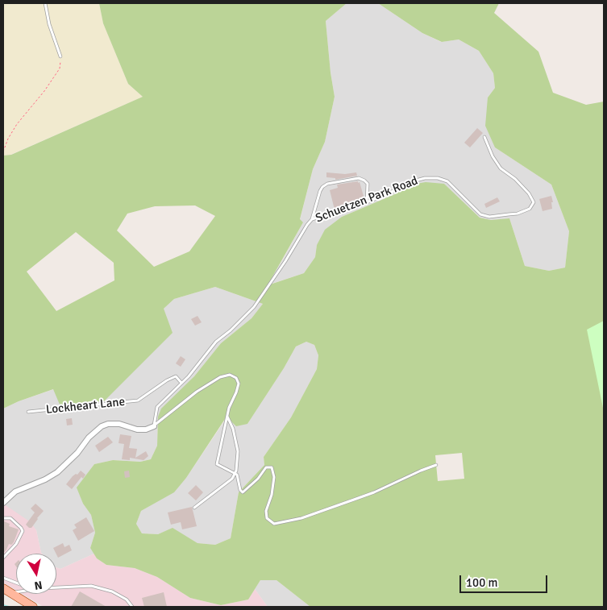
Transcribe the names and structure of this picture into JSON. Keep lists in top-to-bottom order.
{
  "streets": {
    "lane": ["Schuetzen Park Road", "Lockheart Lane"]
  },
  "crossings": [
    ["Schuetzen Park Road", "Lockheart Lane"]
  ],
  "scale_bar": "100 m",
  "north": "bottom"
}
